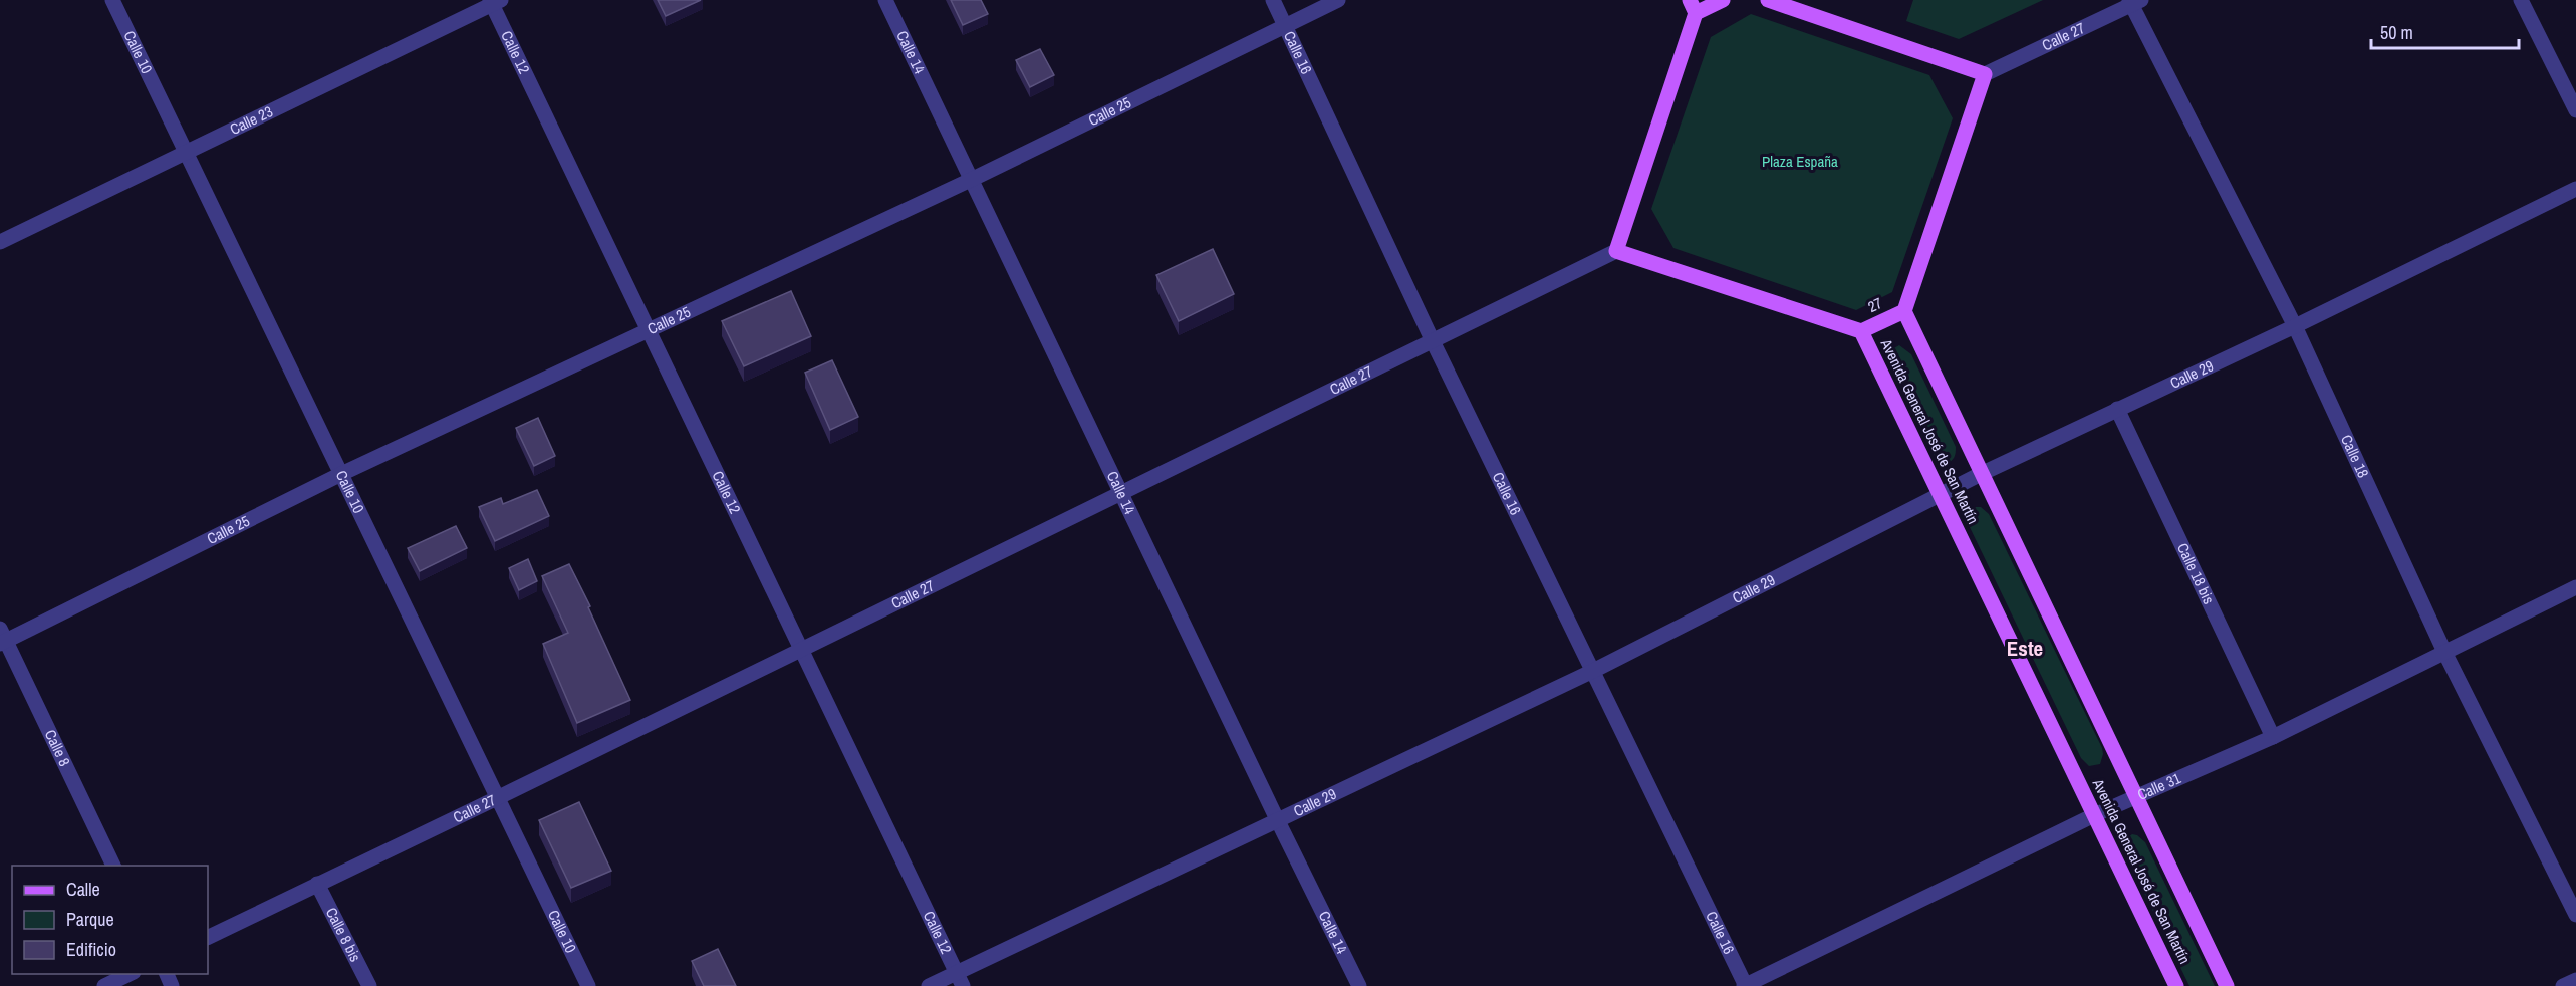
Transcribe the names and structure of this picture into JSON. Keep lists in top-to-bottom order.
{
  "streets": {
    "main road": ["27", "Avenida General José de San Martín"],
    "street": [
      "Calle 27",
      "Calle 10",
      "Calle 12",
      "Calle 14",
      "Calle 16",
      "Calle 25",
      "Calle 23",
      "Calle 29",
      "Calle 18",
      "Calle 18 bis",
      "Calle 8",
      "Calle 31",
      "Calle 8 bis"
    ]
  },
  "crossings": [
    ["Calle 27", "Calle 10"],
    ["Calle 27", "Calle 12"],
    ["Calle 27", "Calle 14"],
    ["Calle 27", "Calle 16"],
    ["Calle 27", "Avenida General José de San Martín"],
    ["Calle 27", "Calle 18"],
    ["Calle 27", "Calle 8 bis"],
    ["Calle 10", "Calle 25"],
    ["Calle 10", "Calle 23"],
    ["Calle 12", "Calle 25"],
    ["Calle 12", "Calle 23"],
    ["Calle 12", "Calle 29"],
    ["Calle 14", "Calle 25"],
    ["Calle 14", "Calle 29"],
    ["Calle 16", "Calle 25"],
    ["Calle 16", "Calle 29"],
    ["Calle 16", "Calle 31"],
    ["Calle 25", "Calle 8"],
    ["27", "Avenida General José de San Martín"],
    ["Calle 29", "Avenida General José de San Martín"],
    ["Calle 29", "Calle 18"],
    ["Calle 29", "Calle 18 bis"],
    ["Avenida General José de San Martín", "Calle 31"],
    ["Calle 18", "Calle 31"],
    ["Calle 18 bis", "Calle 31"]
  ],
  "districts": ["Este"],
  "parks": ["Plaza España"],
  "legend": ["Calle", "Parque", "Edificio"],
  "scale_bar": "50 m"
}
